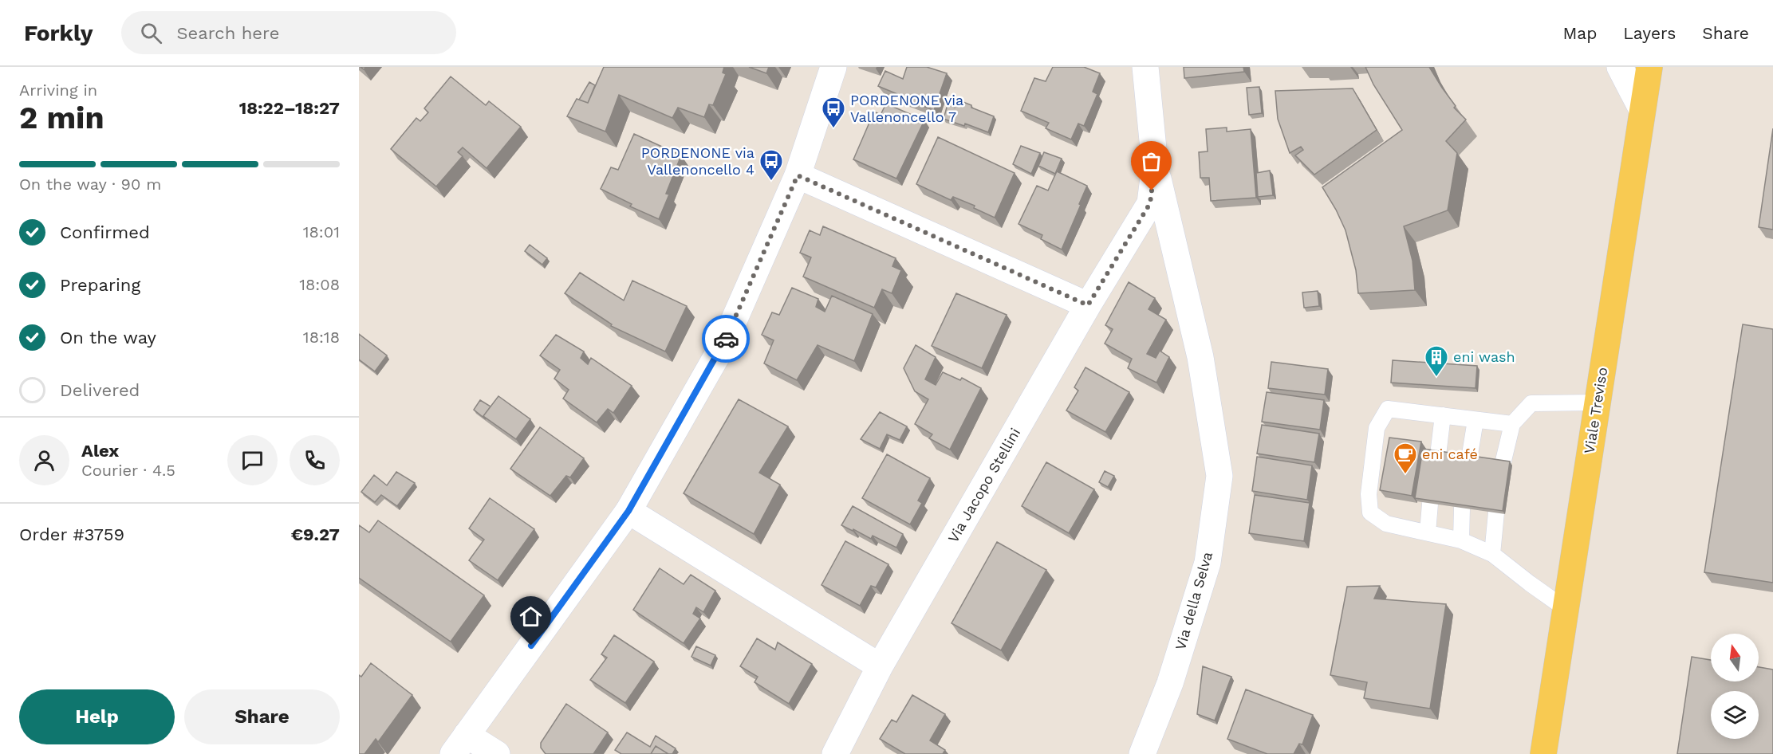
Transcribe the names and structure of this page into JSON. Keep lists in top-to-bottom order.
{
  "streets": {
    "main road": ["Viale Treviso"],
    "street": ["Via Jacopo Stellini", "Via della Selva"]
  },
  "crossings": [
    ["Via Jacopo Stellini", "Via della Selva"]
  ],
  "places": {
    "bus stop": ["PORDENONE via Vallenoncello 7", "PORDENONE via Vallenoncello 4"],
    "building": ["eni wash"],
    "cafe": ["eni café"]
  },
  "north": "top",
  "page": {
    "header": "Forkly",
    "search": "Search here",
    "nav": ["Map", "Layers", "Share"],
    "heading": ["2 min", "Arriving in", "18:22–18:27"],
    "panel": [
      "Alex",
      "Courier · 4.5",
      "Order #3759",
      "€9.27"
    ],
    "bar": "On the way · 90 m",
    "list": [
      ["Confirmed", "18:01"],
      ["Preparing", "18:08"],
      ["On the way", "18:18"],
      "Delivered"
    ],
    "buttons": ["Help", "Share"]
  }
}
